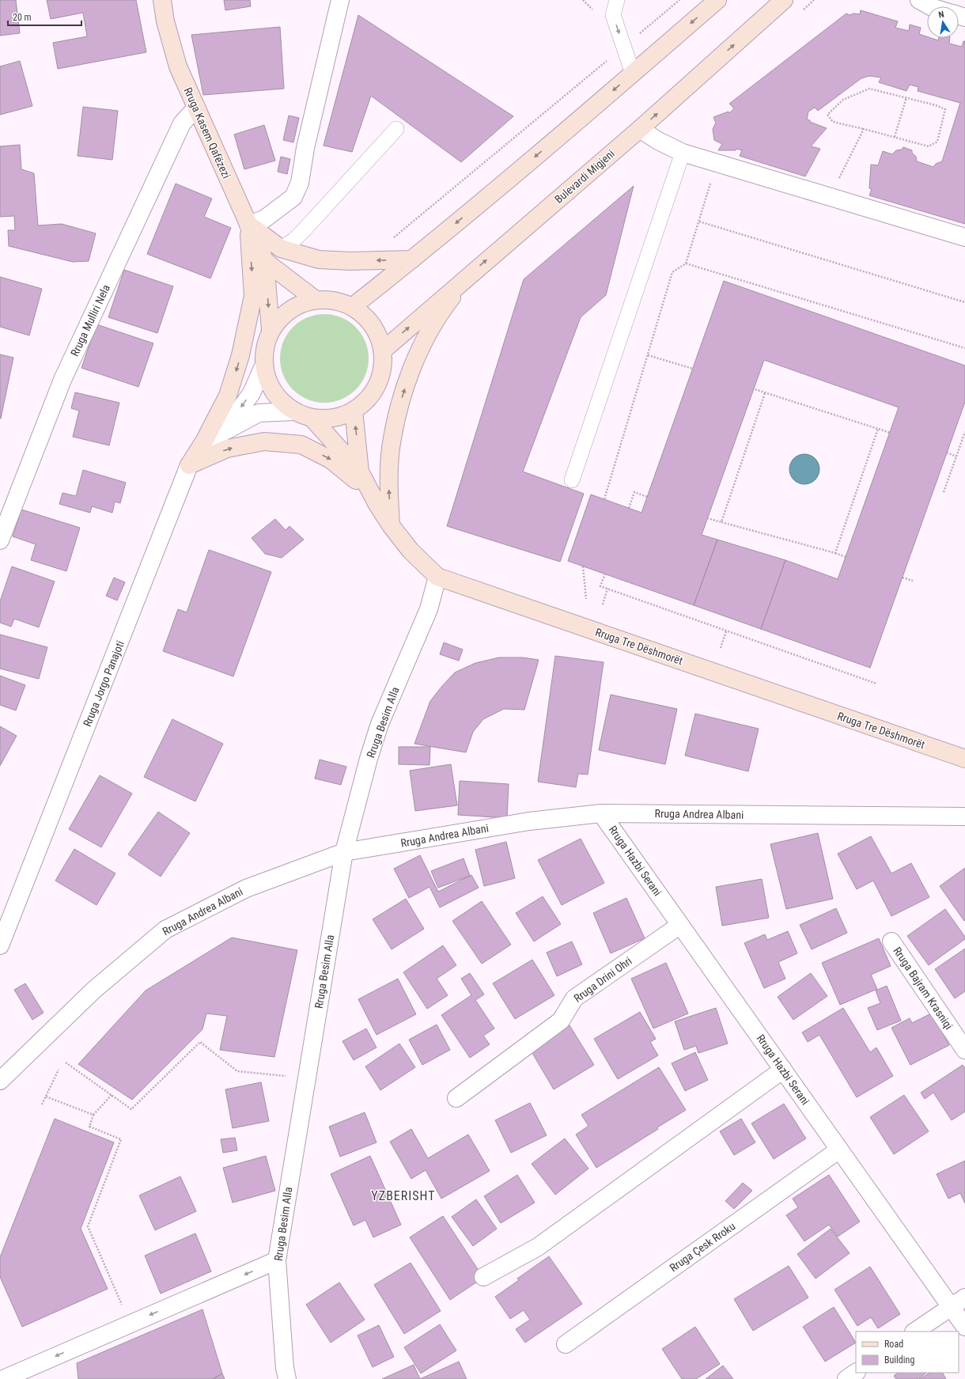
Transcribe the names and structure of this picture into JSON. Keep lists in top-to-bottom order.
{
  "streets": {
    "main road": ["Rruga Kasem Qafëzezi", "Bulevardi Migjeni", "Rruga Tre Dëshmorët"],
    "street": [
      "Rruga Mulliri Nela",
      "Rruga Jorgo Panajoti",
      "Rruga Besim Alla",
      "Rruga Andrea Albani",
      "Rruga Hazbi Serani",
      "Rruga Drini Ohri",
      "Rruga Bajram Krasniqi",
      "Rruga Çesk Rroku"
    ]
  },
  "crossings": [
    ["Rruga Kasem Qafëzezi", "Rruga Mulliri Nela"],
    ["Rruga Tre Dëshmorët", "Rruga Besim Alla"],
    ["Rruga Besim Alla", "Rruga Andrea Albani"],
    ["Rruga Andrea Albani", "Rruga Hazbi Serani"],
    ["Rruga Hazbi Serani", "Rruga Drini Ohri"],
    ["Rruga Hazbi Serani", "Rruga Çesk Rroku"]
  ],
  "districts": ["YZBERISHT"],
  "legend": ["Road", "Building"],
  "scale_bar": "20 m",
  "north": "top"
}
